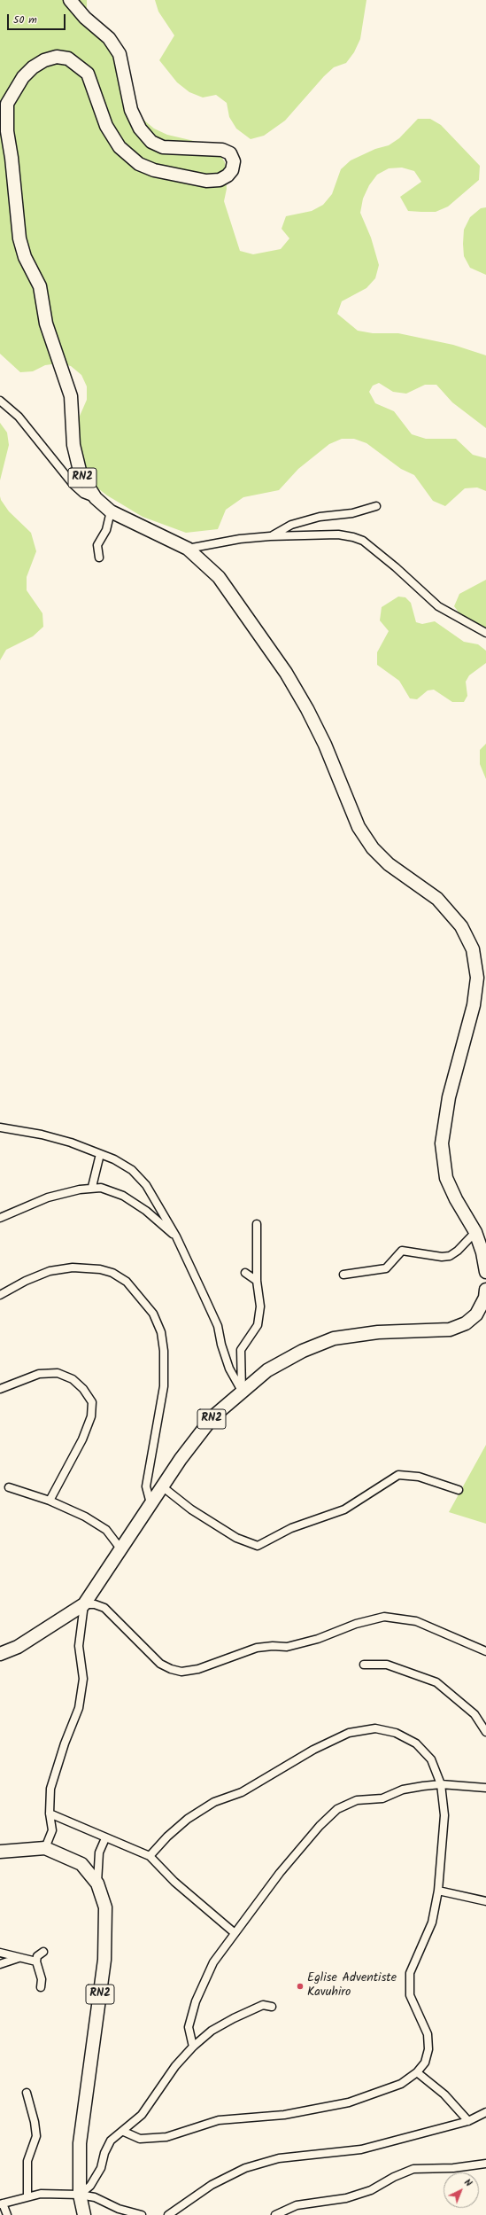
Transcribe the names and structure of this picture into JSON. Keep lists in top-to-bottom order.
{
  "streets": {
    "highway": ["RN2"]
  },
  "places": ["Eglise Adventiste Kavuhiro"],
  "scale_bar": "50 m",
  "north": "top right"
}
